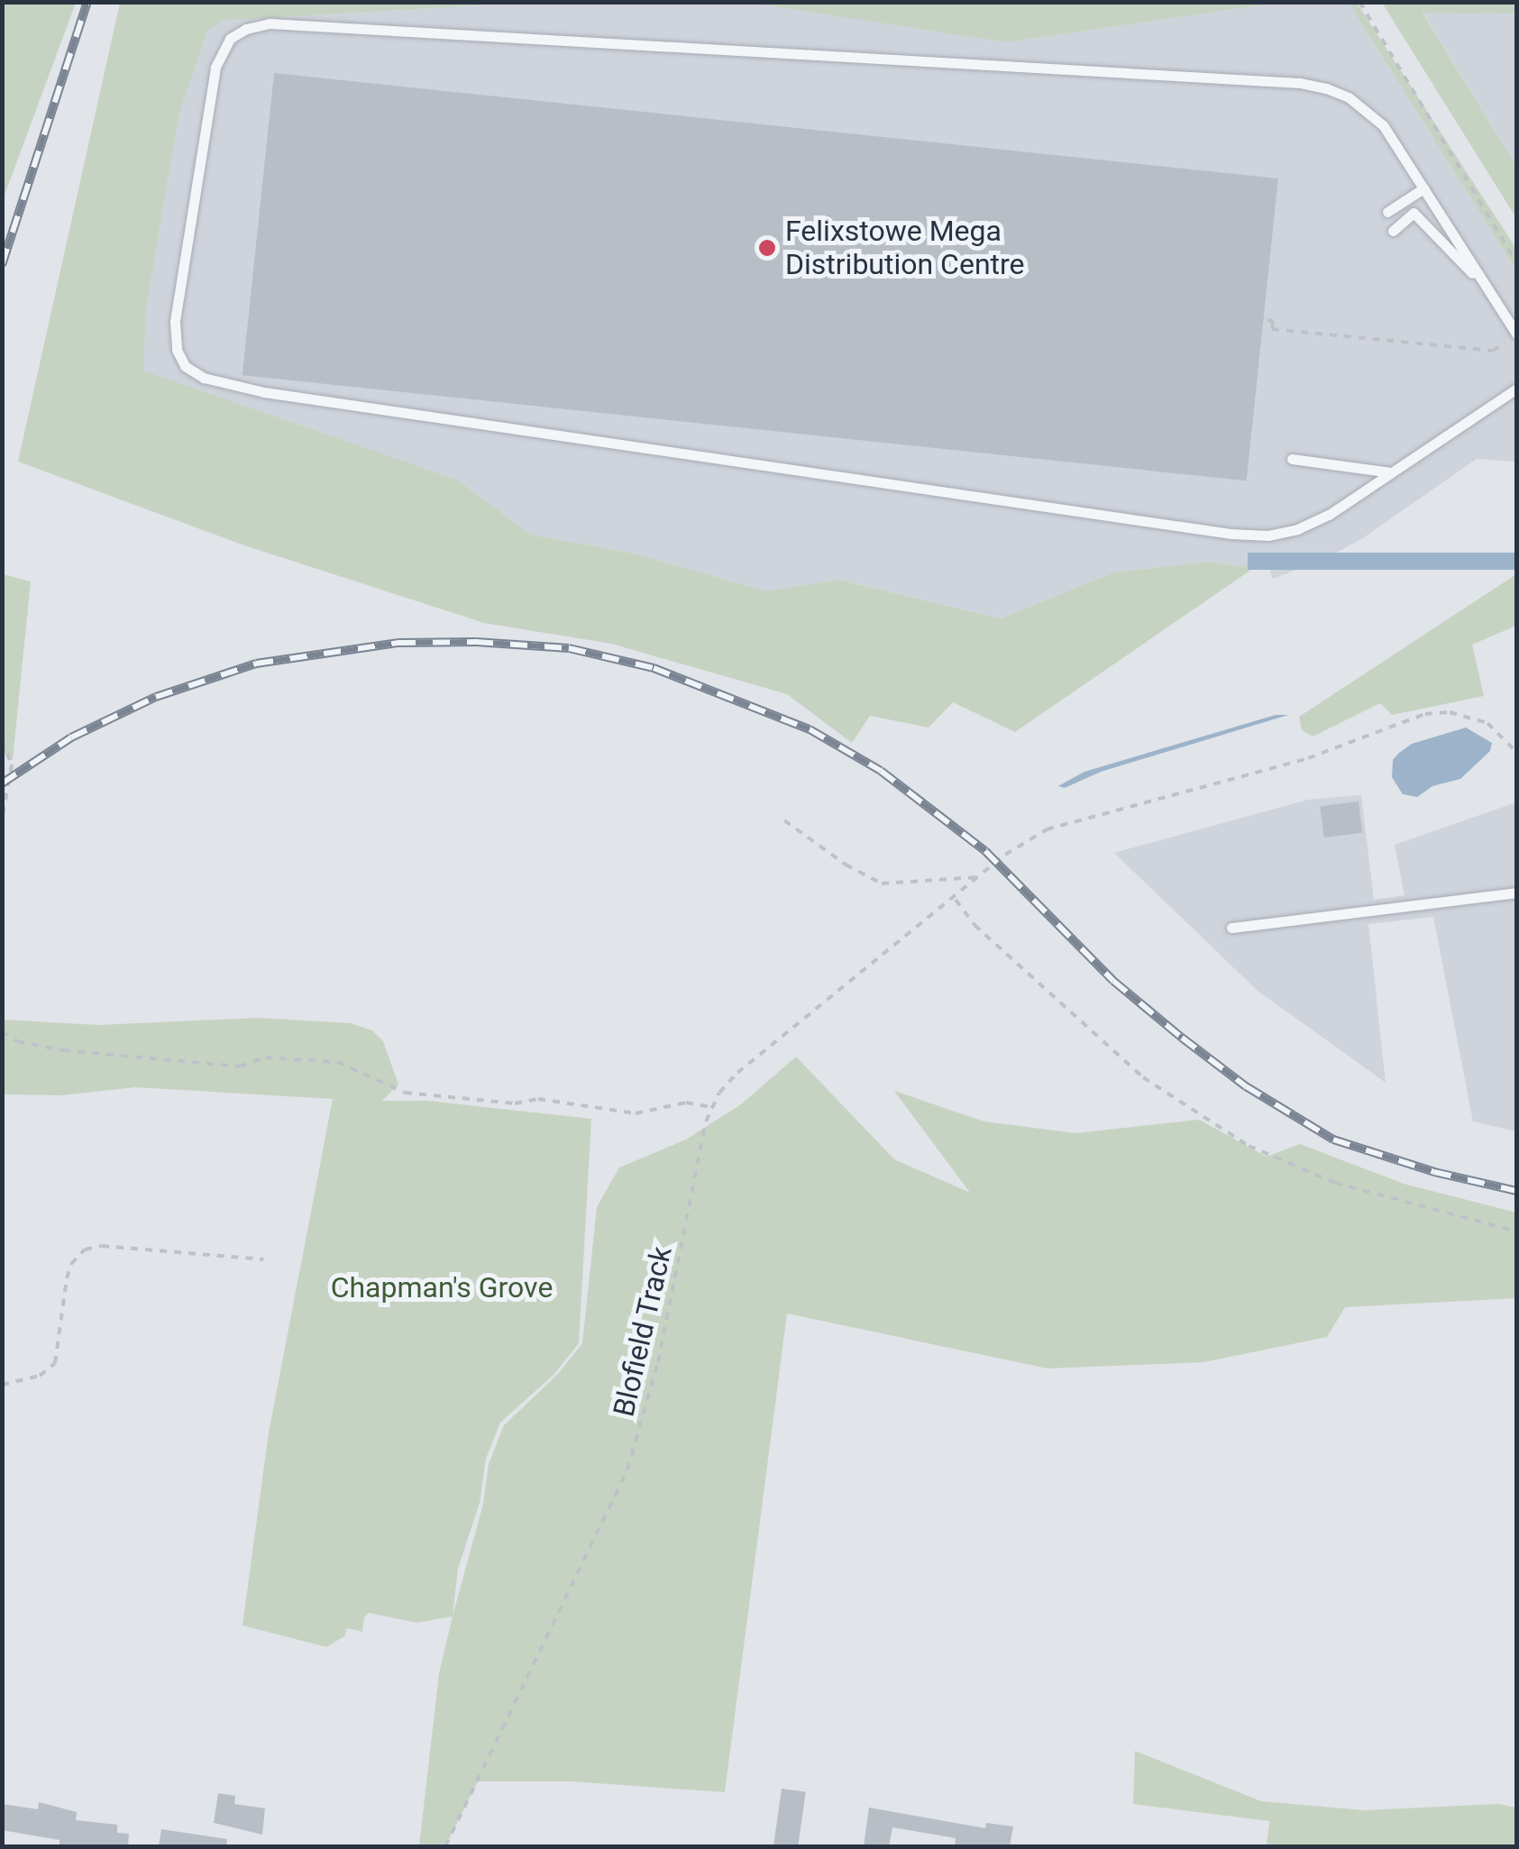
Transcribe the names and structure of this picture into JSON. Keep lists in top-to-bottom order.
{
  "streets": {
    "path": ["Blofield Track"]
  },
  "parks": ["Chapman's Grove"],
  "places": ["Felixstowe Mega Distribution Centre"]
}
